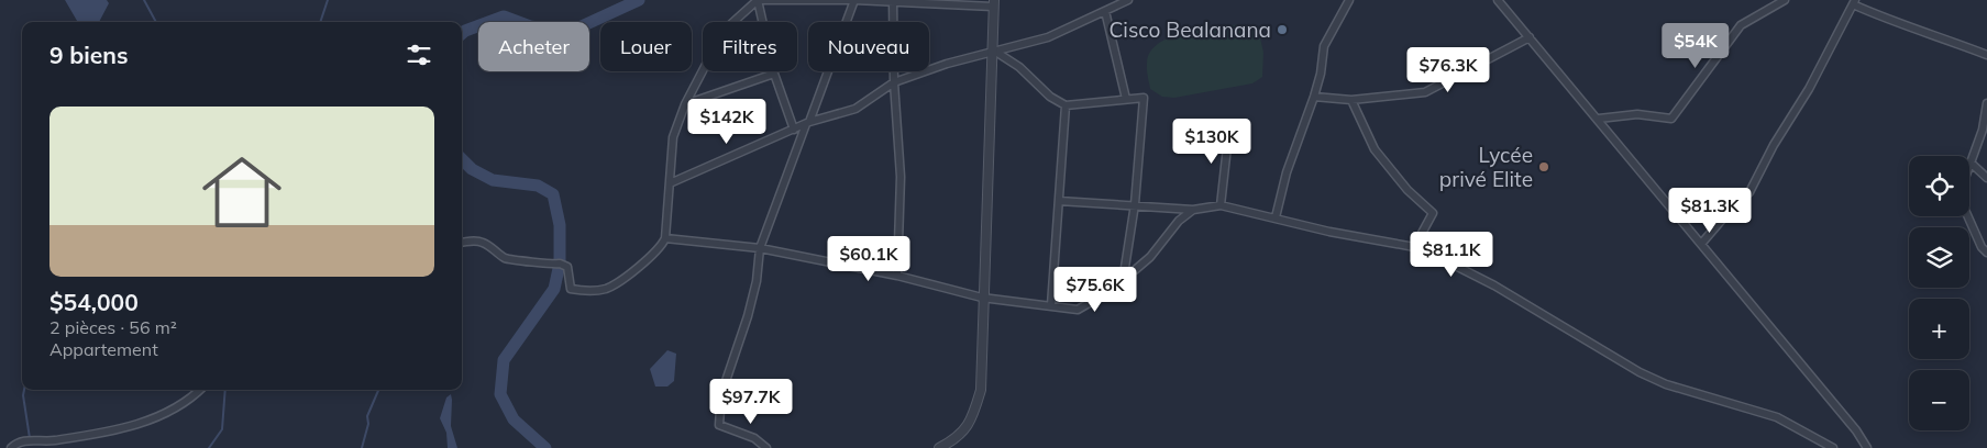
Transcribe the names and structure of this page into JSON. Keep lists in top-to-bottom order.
{
  "places": ["Cisco Bealanana", "Lycée privé Elite"],
  "page": {
    "chip": [
      "Acheter",
      "Louer",
      "Filtres",
      "Nouveau"
    ],
    "heading": "9 biens",
    "price": [
      "$54K",
      "$76.3K",
      "$142K",
      "$130K",
      "$81.3K",
      "$81.1K",
      "$60.1K",
      "$75.6K",
      "$97.7K"
    ],
    "list": [
      {
        "name": "$54,000",
        "note": "2 pièces · 56 m² · Appartement"
      }
    ],
    "map_buttons": ["+", "−"]
  }
}
